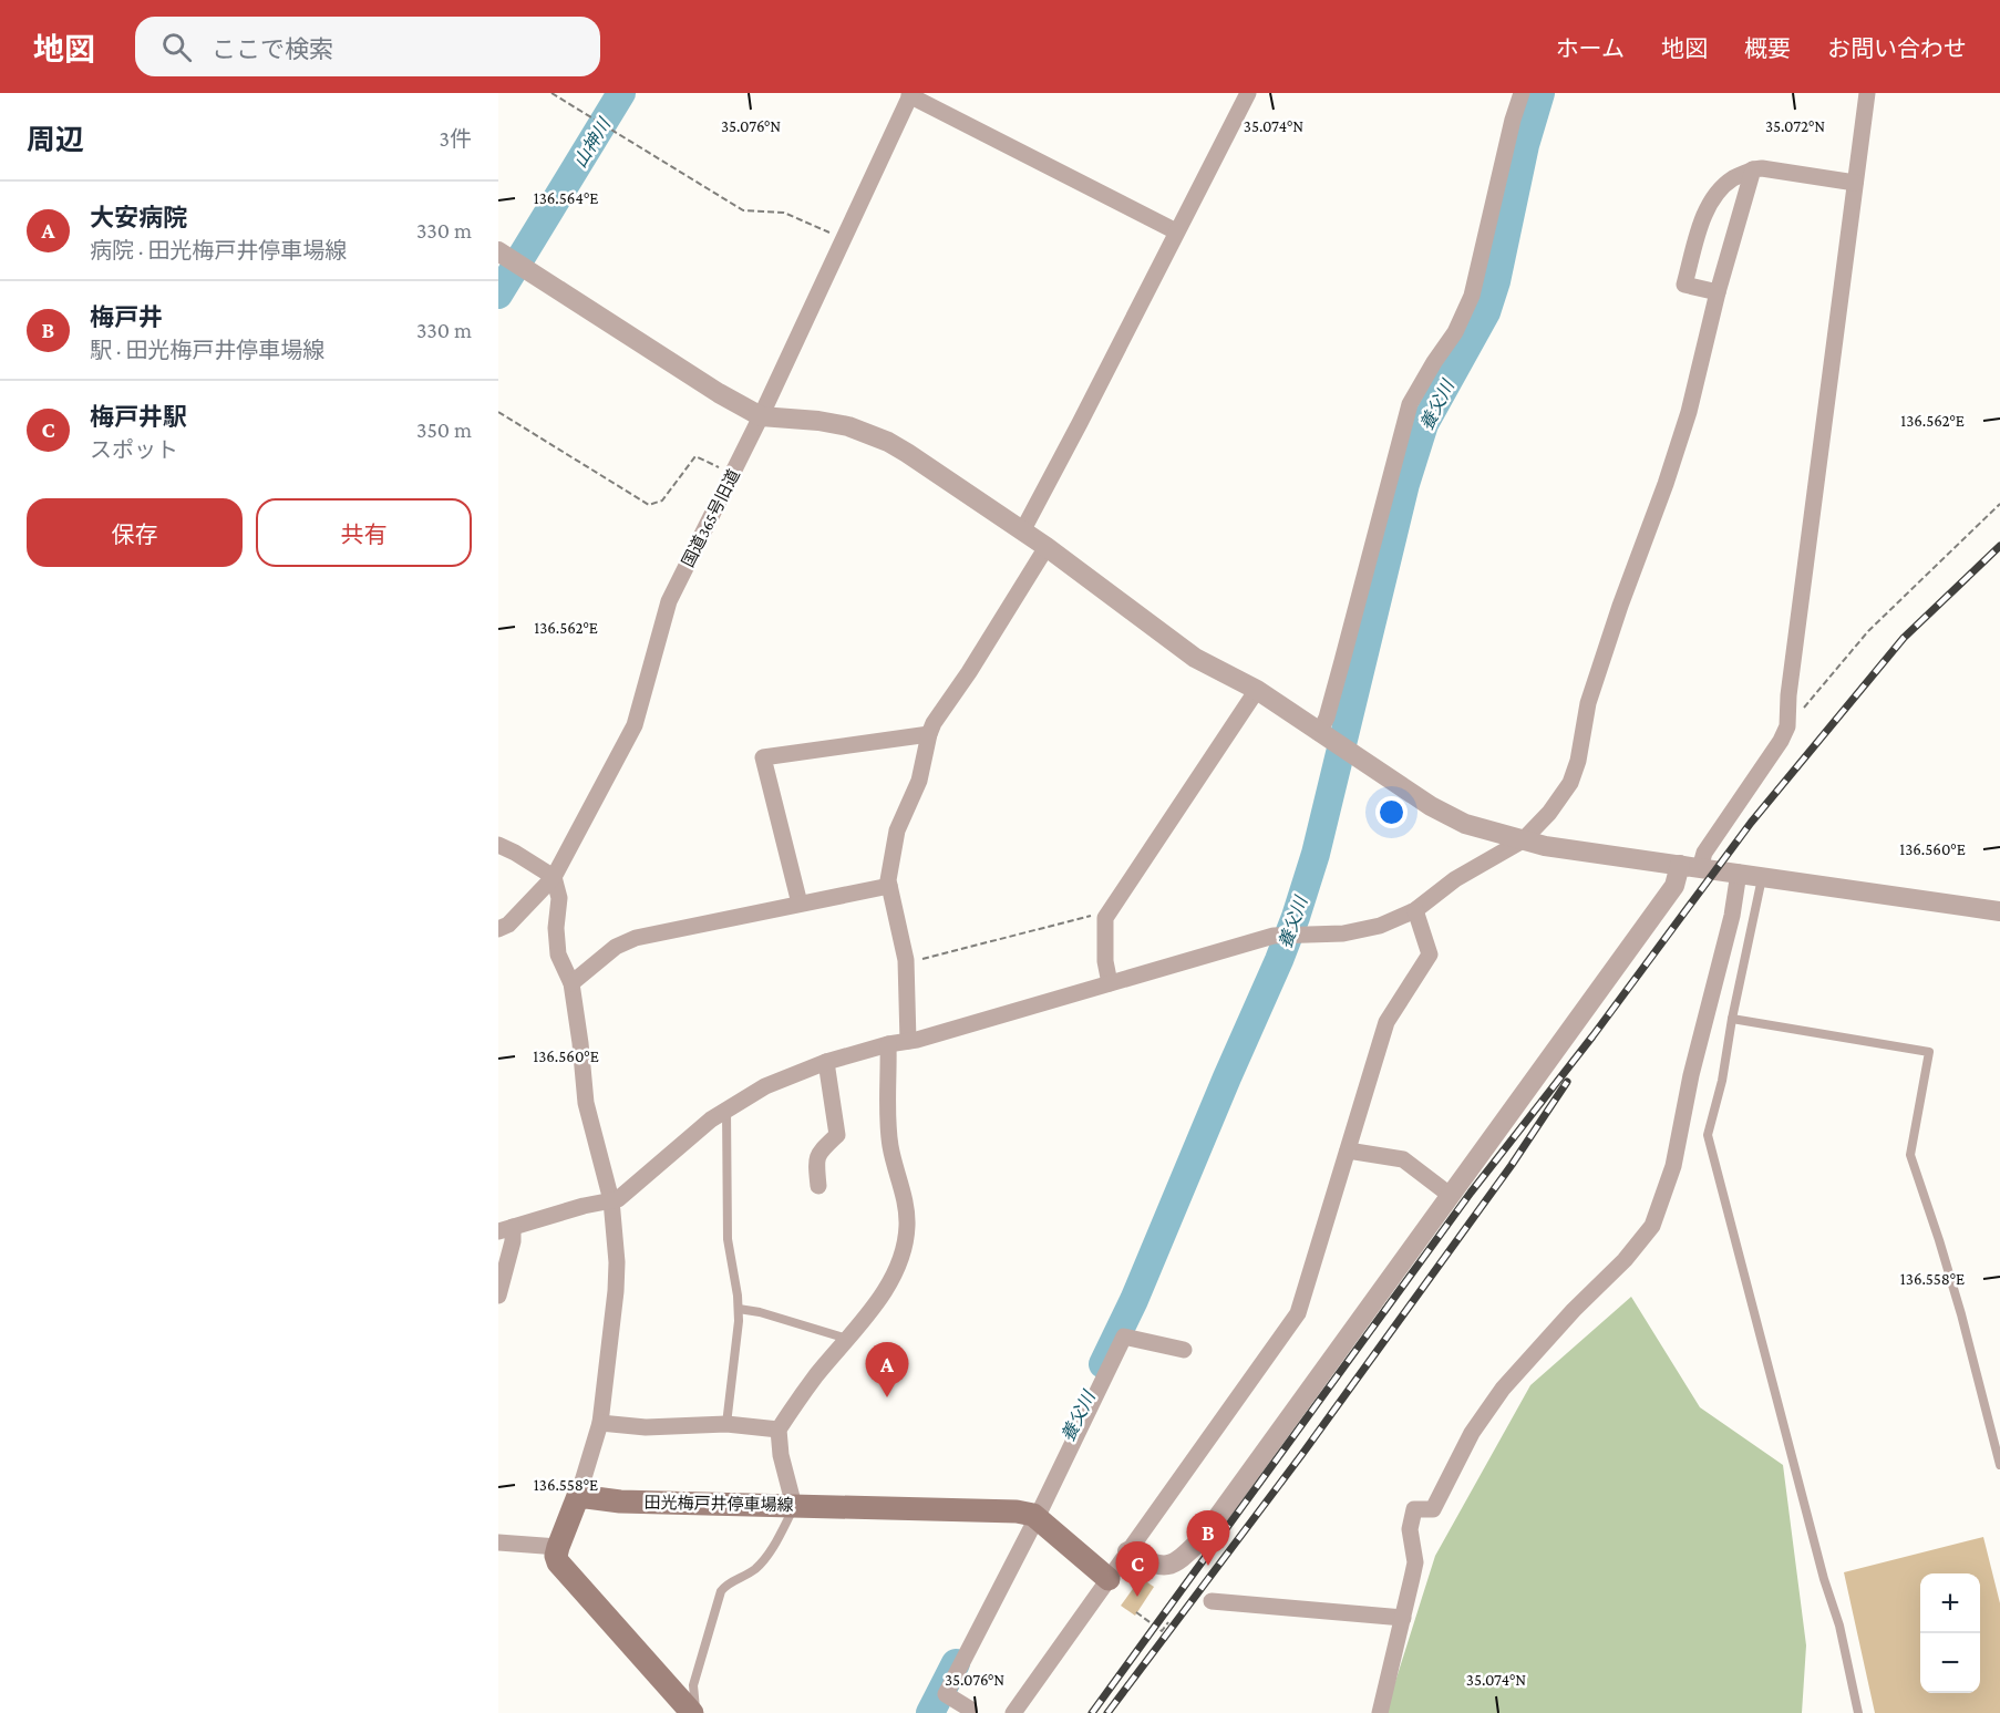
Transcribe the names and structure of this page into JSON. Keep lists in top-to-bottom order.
{
  "streets": {
    "main road": ["田光梅戸井停車場線"],
    "street": ["国道365号旧道"]
  },
  "water": ["山神川", "養父川"],
  "page": {
    "header": "地図",
    "search": "ここで検索",
    "nav": [
      "ホーム",
      "地図",
      "概要",
      "お問い合わせ"
    ],
    "heading": ["周辺", "3件"],
    "list": [
      {
        "mark": "A",
        "name": "大安病院",
        "note": "病院 · 田光梅戸井停車場線",
        "value": "330 m"
      },
      {
        "mark": "B",
        "name": "梅戸井",
        "note": "駅 · 田光梅戸井停車場線",
        "value": "330 m"
      },
      {
        "mark": "C",
        "name": "梅戸井駅",
        "note": "スポット",
        "value": "350 m"
      }
    ],
    "buttons": ["保存", "共有"],
    "pins": ["A", "B", "C"],
    "map_buttons": ["+", "−"]
  },
  "coordinates": [
    "35.076°N",
    "35.074°N",
    "35.072°N",
    "136.564°E",
    "136.562°E",
    "136.560°E",
    "136.558°E"
  ]
}
